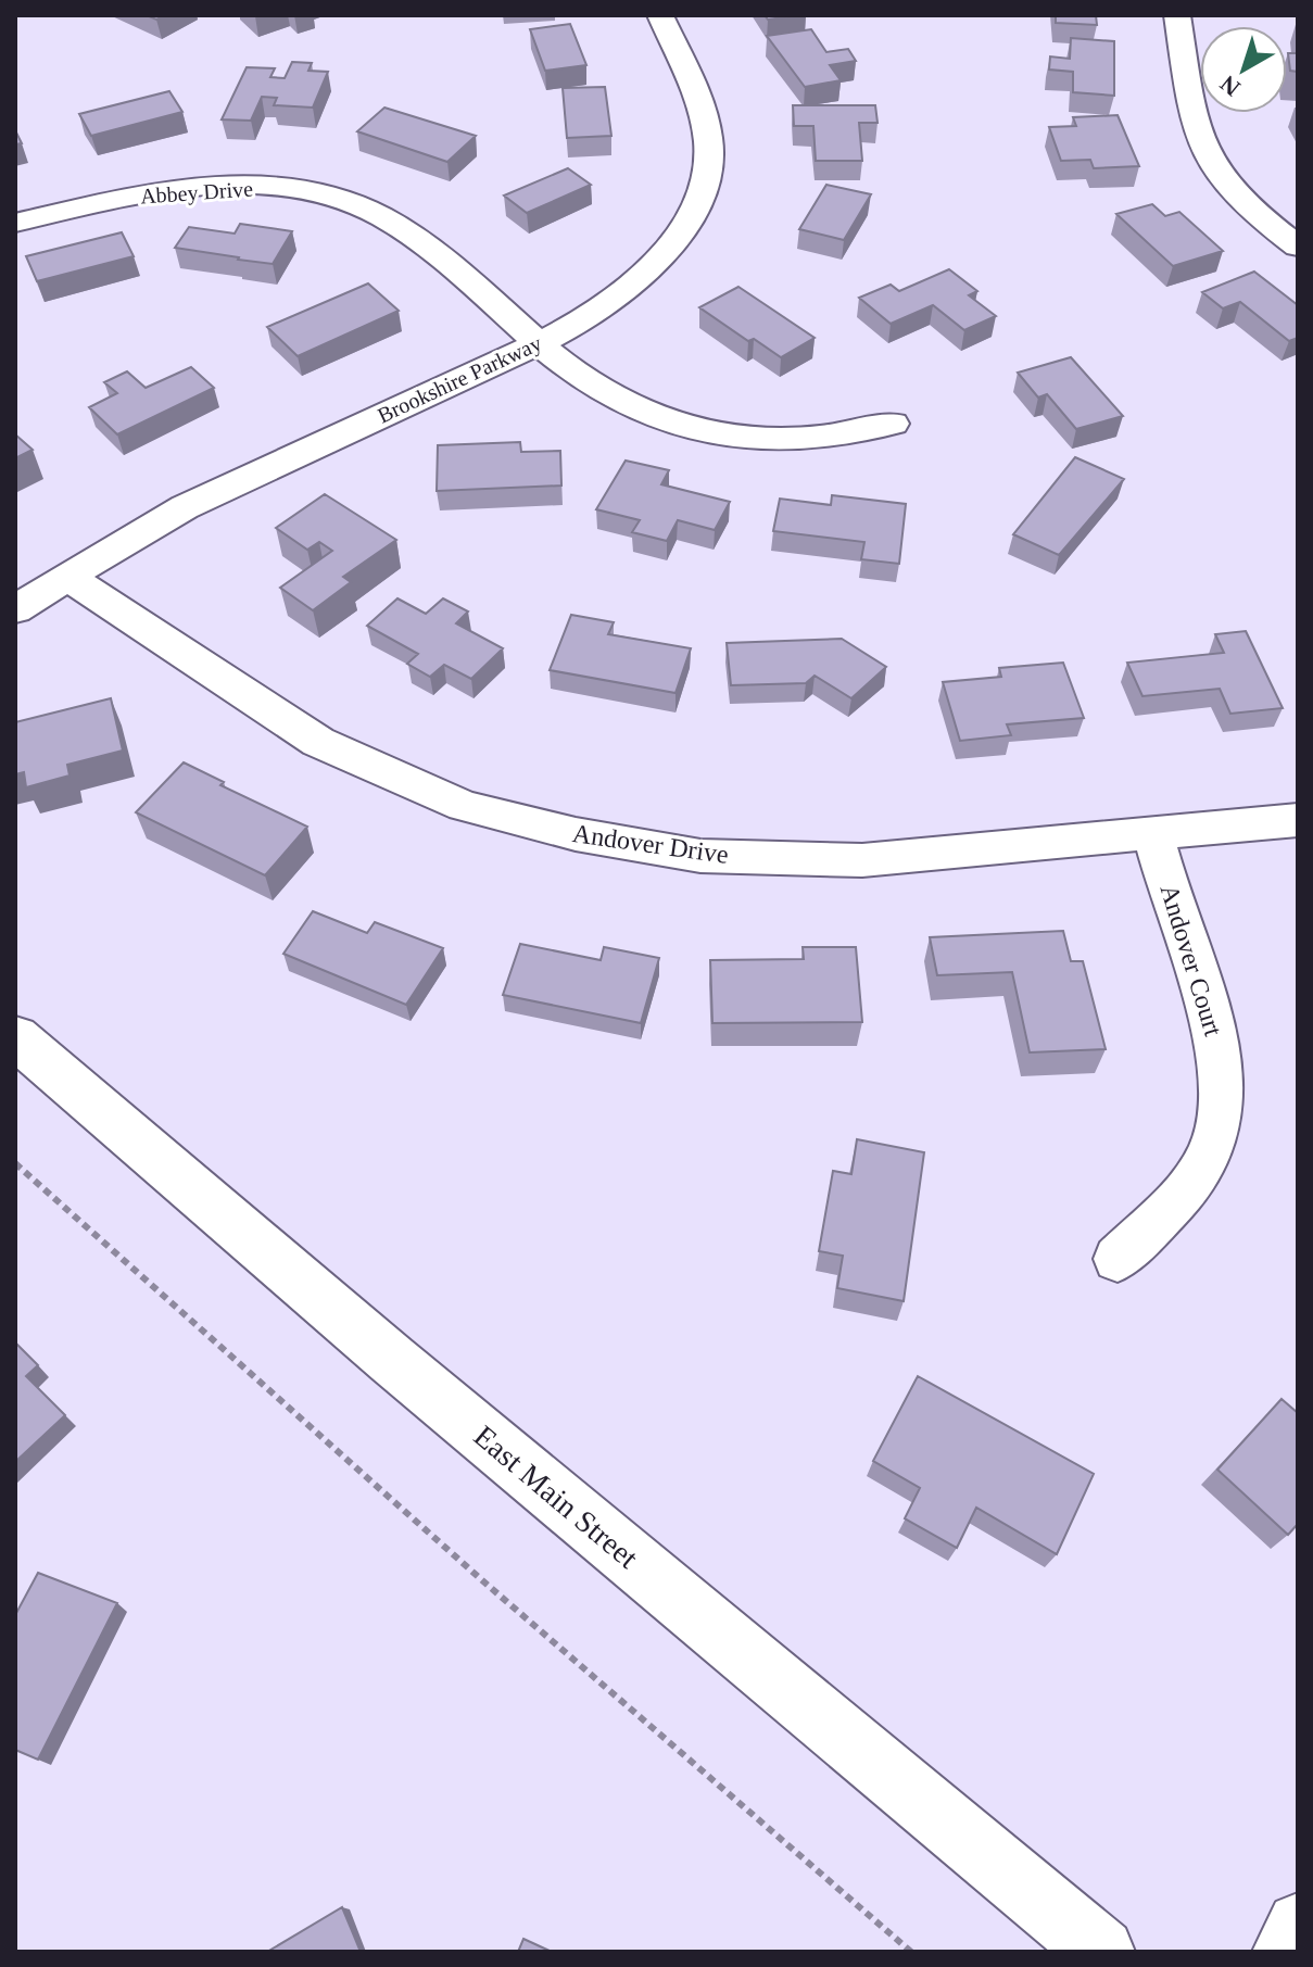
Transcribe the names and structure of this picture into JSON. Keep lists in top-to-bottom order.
{
  "streets": {
    "main road": ["East Main Street"],
    "street": [
      "Abbey Drive",
      "Brookshire Parkway",
      "Andover Drive",
      "Andover Court"
    ]
  },
  "crossings": [
    ["Abbey Drive", "Brookshire Parkway"],
    ["Brookshire Parkway", "Andover Drive"],
    ["Andover Drive", "Andover Court"]
  ],
  "north": "bottom left"
}
